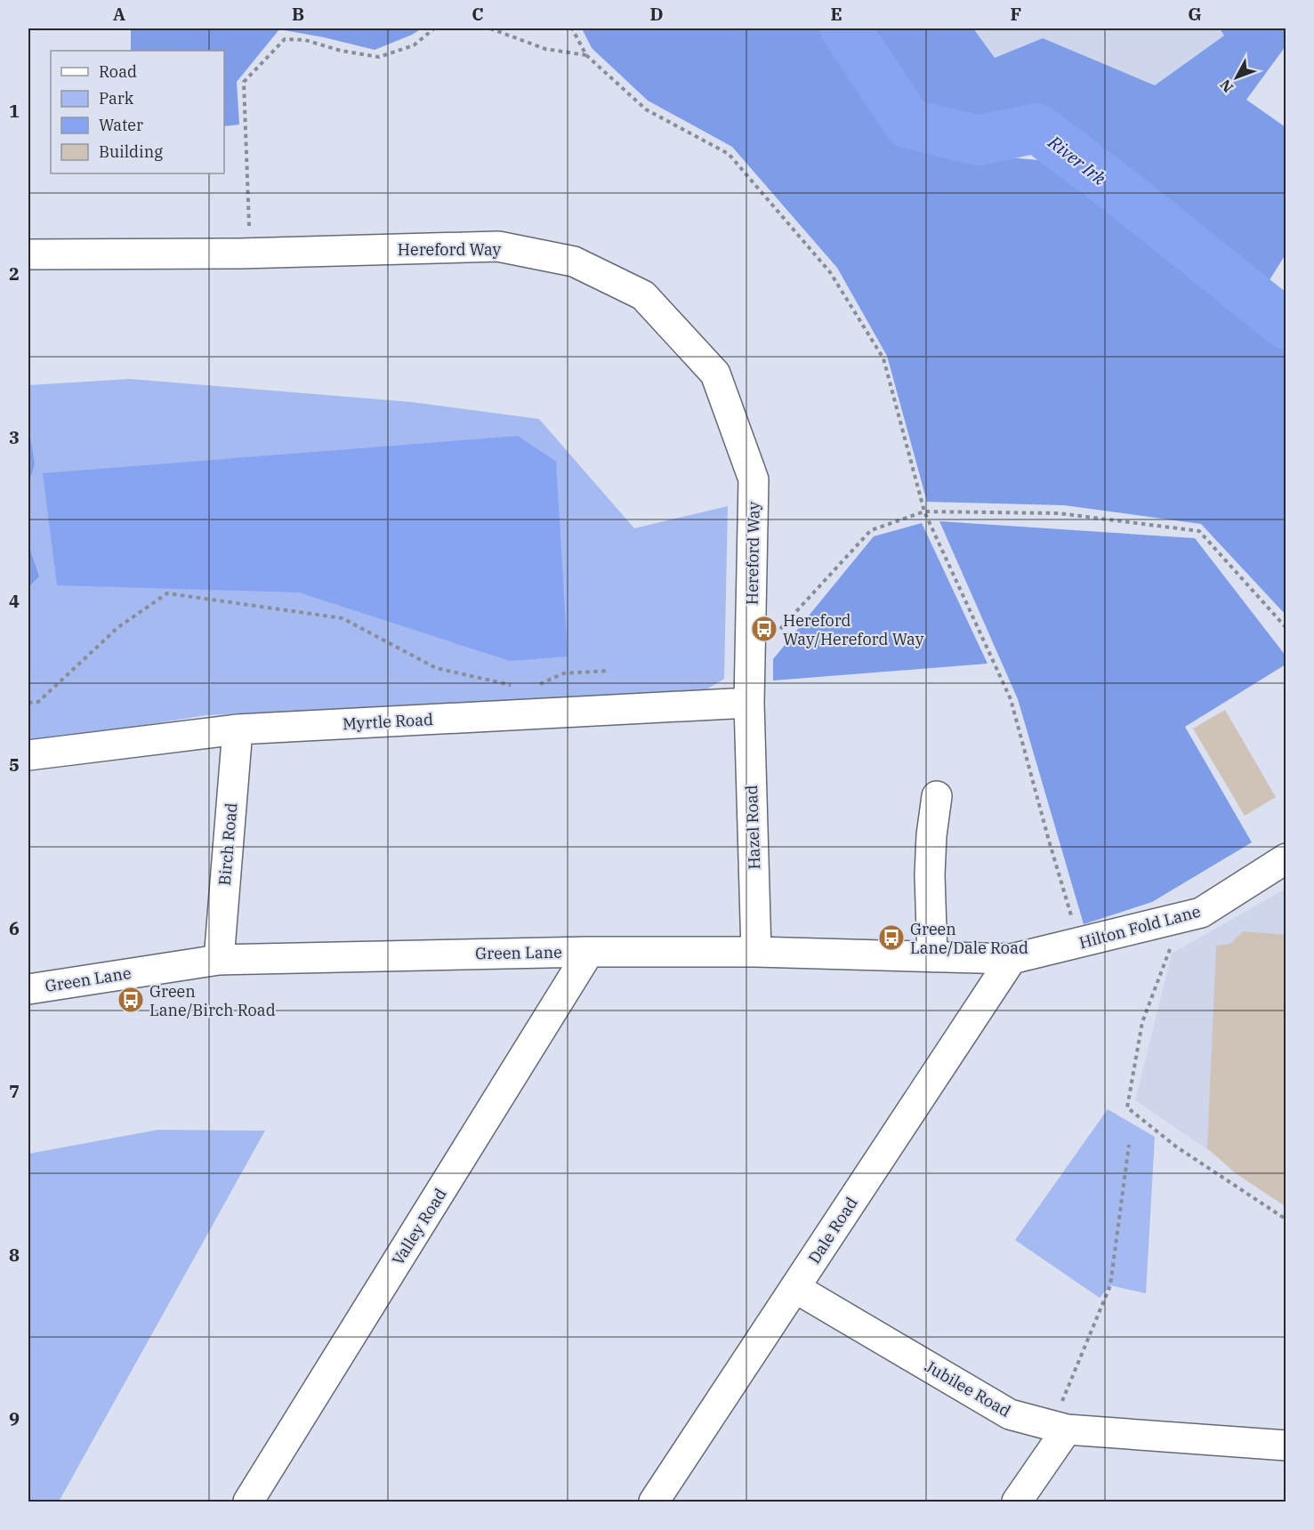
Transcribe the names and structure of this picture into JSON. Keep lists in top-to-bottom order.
{
  "streets": {
    "street": [
      "Hereford Way",
      "Myrtle Road",
      "Hazel Road",
      "Birch Road",
      "Hilton Fold Lane",
      "Green Lane",
      "Valley Road",
      "Dale Road",
      "Jubilee Road"
    ]
  },
  "crossings": [
    ["Hereford Way", "Myrtle Road"],
    ["Hereford Way", "Hazel Road"],
    ["Myrtle Road", "Hazel Road"],
    ["Myrtle Road", "Birch Road"],
    ["Hazel Road", "Green Lane"],
    ["Birch Road", "Green Lane"],
    ["Hilton Fold Lane", "Green Lane"],
    ["Hilton Fold Lane", "Dale Road"],
    ["Green Lane", "Valley Road"],
    ["Green Lane", "Dale Road"],
    ["Dale Road", "Jubilee Road"]
  ],
  "water": ["River Irk"],
  "places": {
    "bus stop": ["Hereford Way/Hereford Way", "Green Lane/Dale Road", "Green Lane/Birch Road"]
  },
  "legend": [
    "Road",
    "Park",
    "Water",
    "Building"
  ],
  "north": "bottom left",
  "grid": {
    "columns": [
      "A",
      "B",
      "C",
      "D",
      "E",
      "F",
      "G"
    ],
    "rows": [
      "1",
      "2",
      "3",
      "4",
      "5",
      "6",
      "7",
      "8",
      "9"
    ]
  }
}
